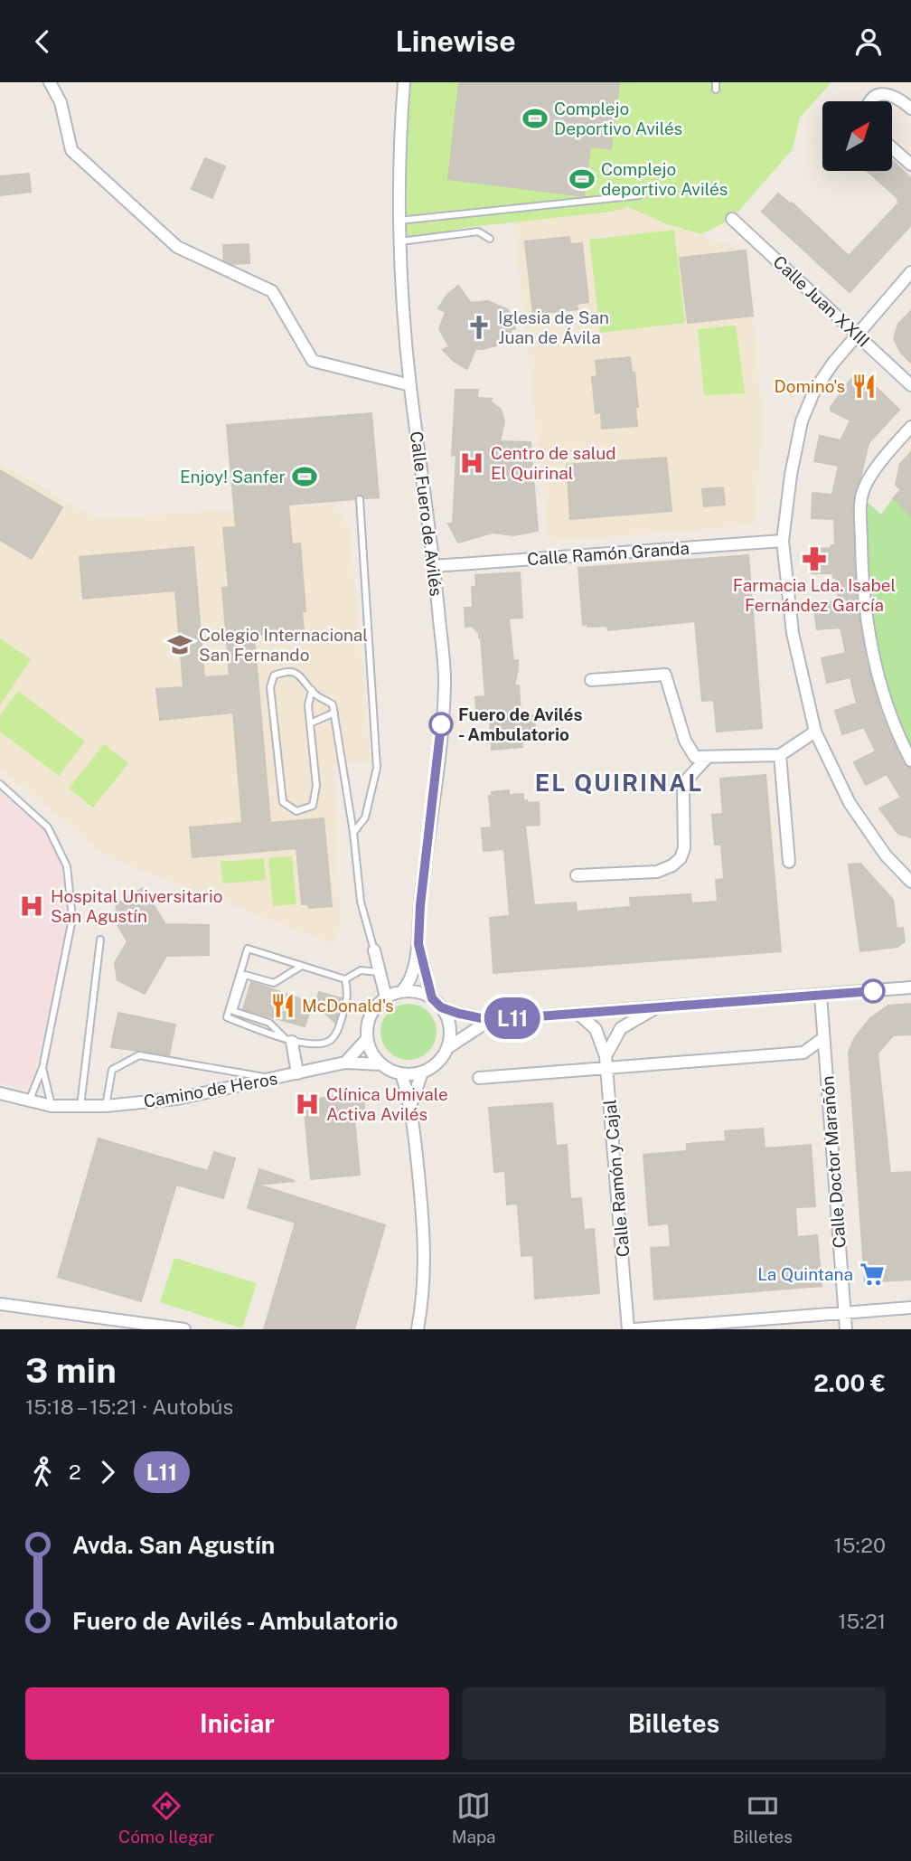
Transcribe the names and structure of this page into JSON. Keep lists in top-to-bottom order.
{
  "streets": {
    "street": [
      "Calle Juan XXIII",
      "Calle Fuero de Avilés",
      "Calle Ramón Granda",
      "Camino de Heros",
      "Calle Doctor Marañón",
      "Calle Ramón y Cajal"
    ]
  },
  "crossings": [
    ["Calle Fuero de Avilés", "Calle Ramón Granda"],
    ["Calle Fuero de Avilés", "Camino de Heros"]
  ],
  "districts": ["EL QUIRINAL"],
  "places": {
    "sports": ["Complejo Deportivo Avilés", "Complejo deportivo Avilés", "Enjoy! Sanfer"],
    "church": ["Iglesia de San Juan de Ávila"],
    "restaurant": ["Domino's", "McDonald's"],
    "hospital": ["Centro de salud El Quirinal", "Hospital Universitario San Agustín", "Clínica Umivale Activa Avilés"],
    "pharmacy": ["Farmacia Lda. Isabel Fernández García"],
    "school or university": ["Colegio Internacional San Fernando"],
    "other": ["Fuero de Avilés - Ambulatorio"],
    "supermarket": ["La Quintana"]
  },
  "lines": ["bus line L11"],
  "north": "top right",
  "page": {
    "header": "Linewise",
    "on_map": "L11",
    "heading": ["3 min", "15:18 – 15:21 · Autobús", "2.00 €"],
    "legs": ["2", "L11"],
    "list": [
      {
        "name": "Avda. San Agustín",
        "value": "15:20"
      },
      {
        "name": "Fuero de Avilés - Ambulatorio",
        "value": "15:21"
      }
    ],
    "buttons": ["Iniciar", "Billetes"],
    "tabs": ["Cómo llegar", "Mapa", "Billetes"]
  }
}
